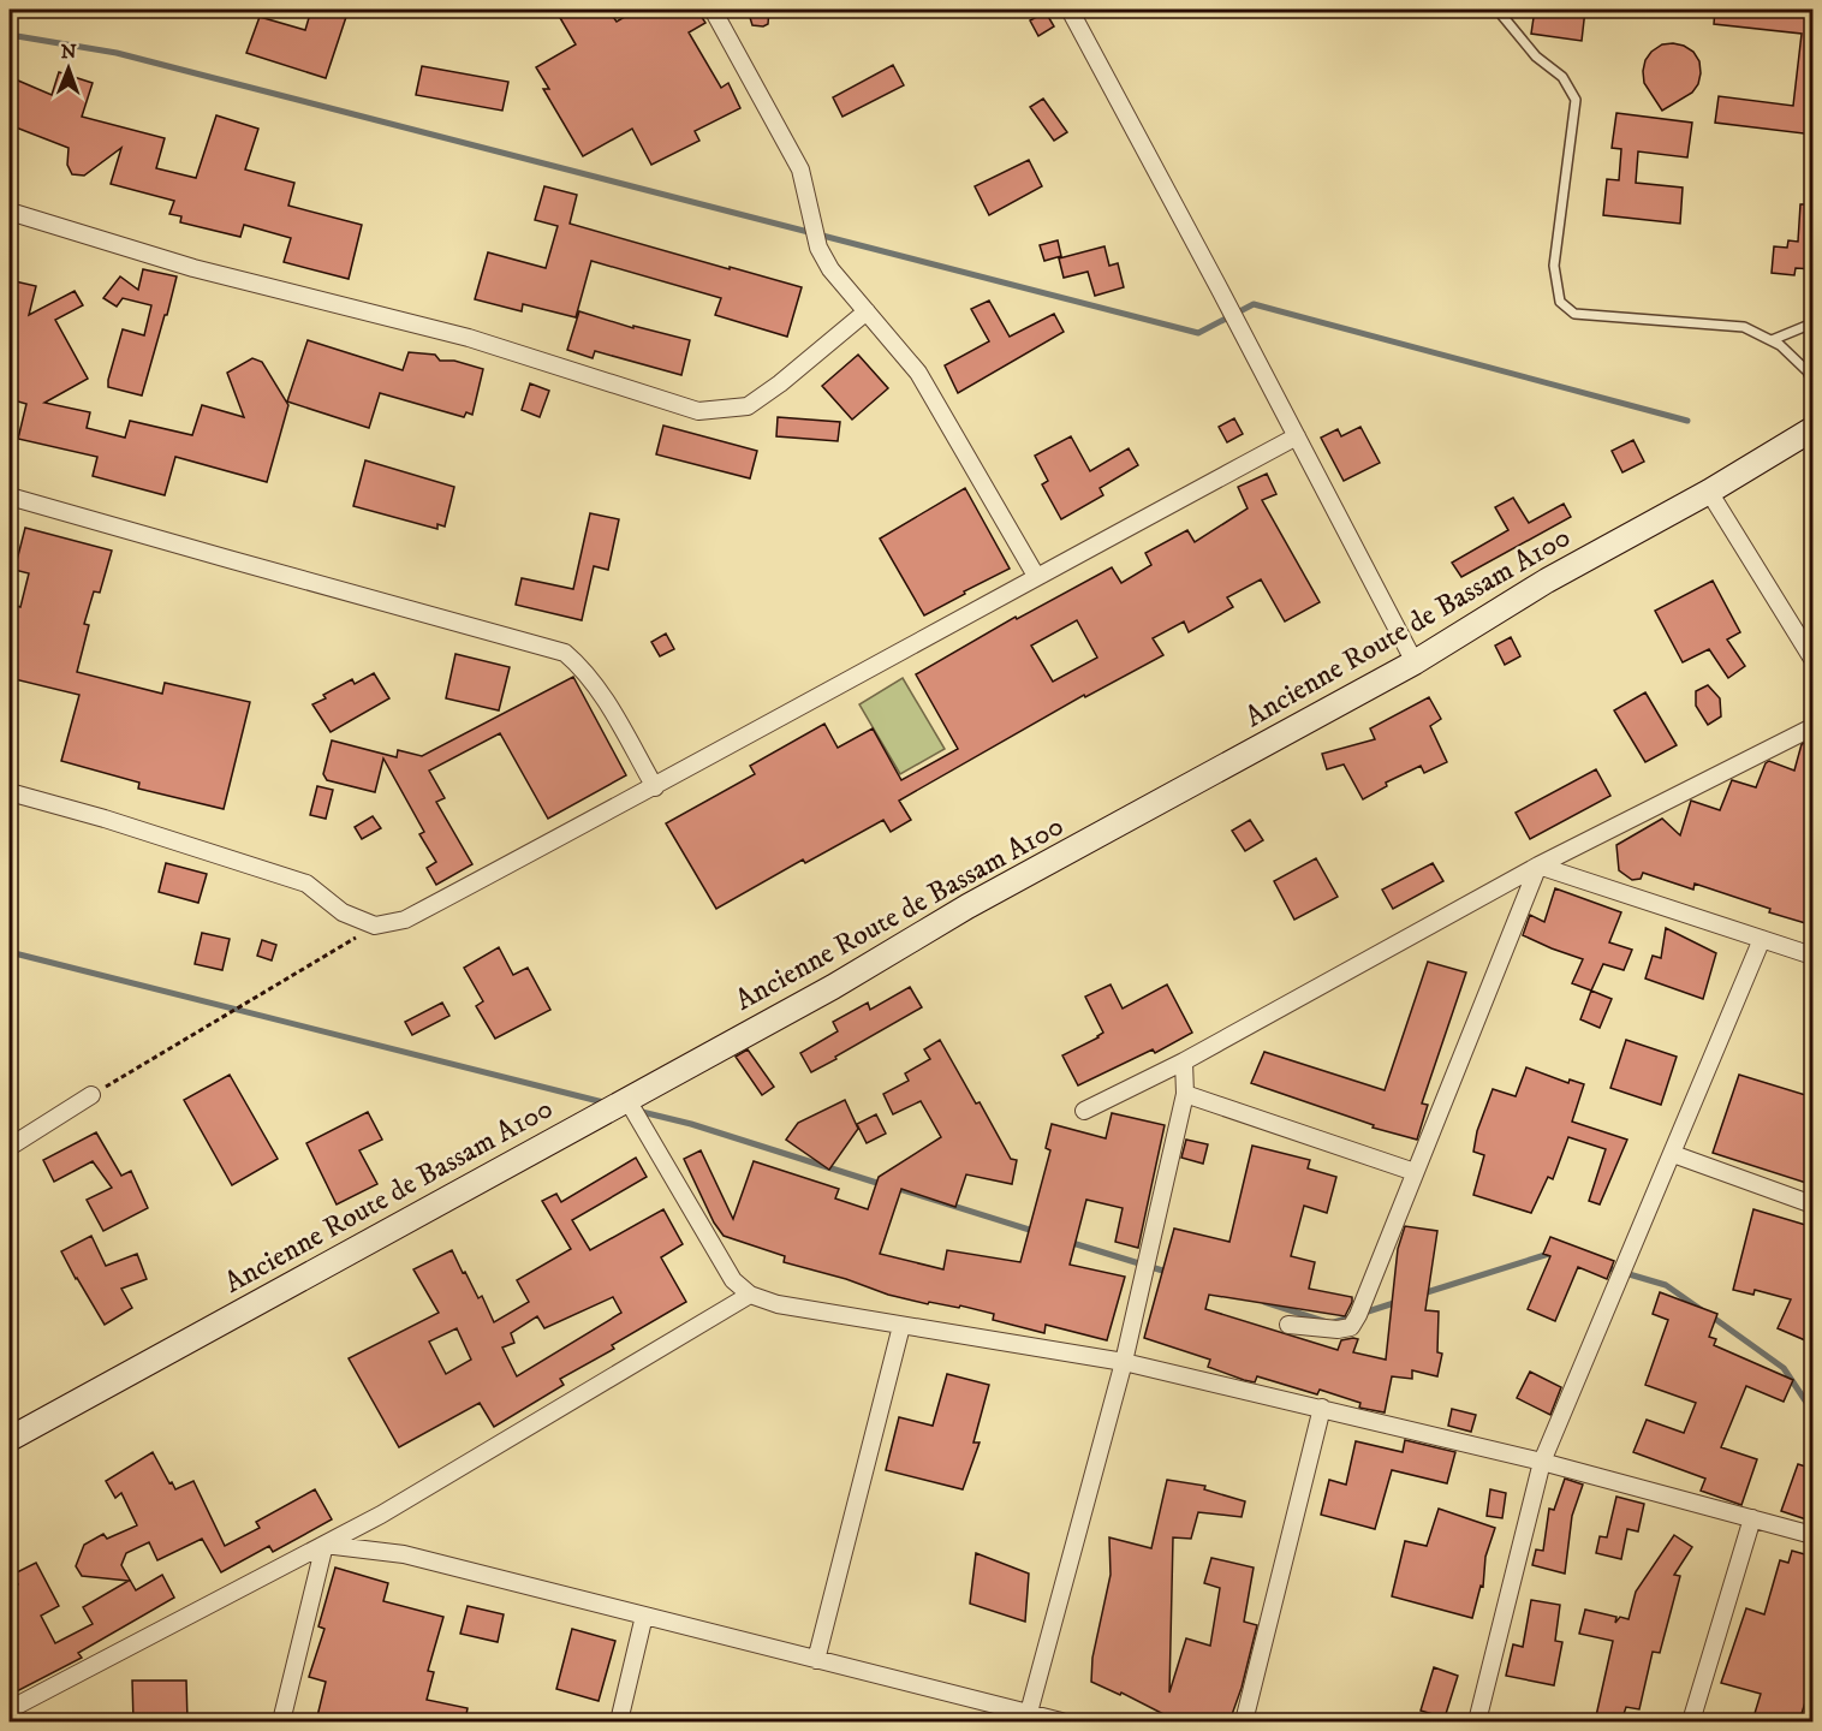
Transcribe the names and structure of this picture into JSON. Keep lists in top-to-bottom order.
{
  "streets": {
    "main road": ["Ancienne Route de Bassam A100"]
  },
  "north": "top"
}
